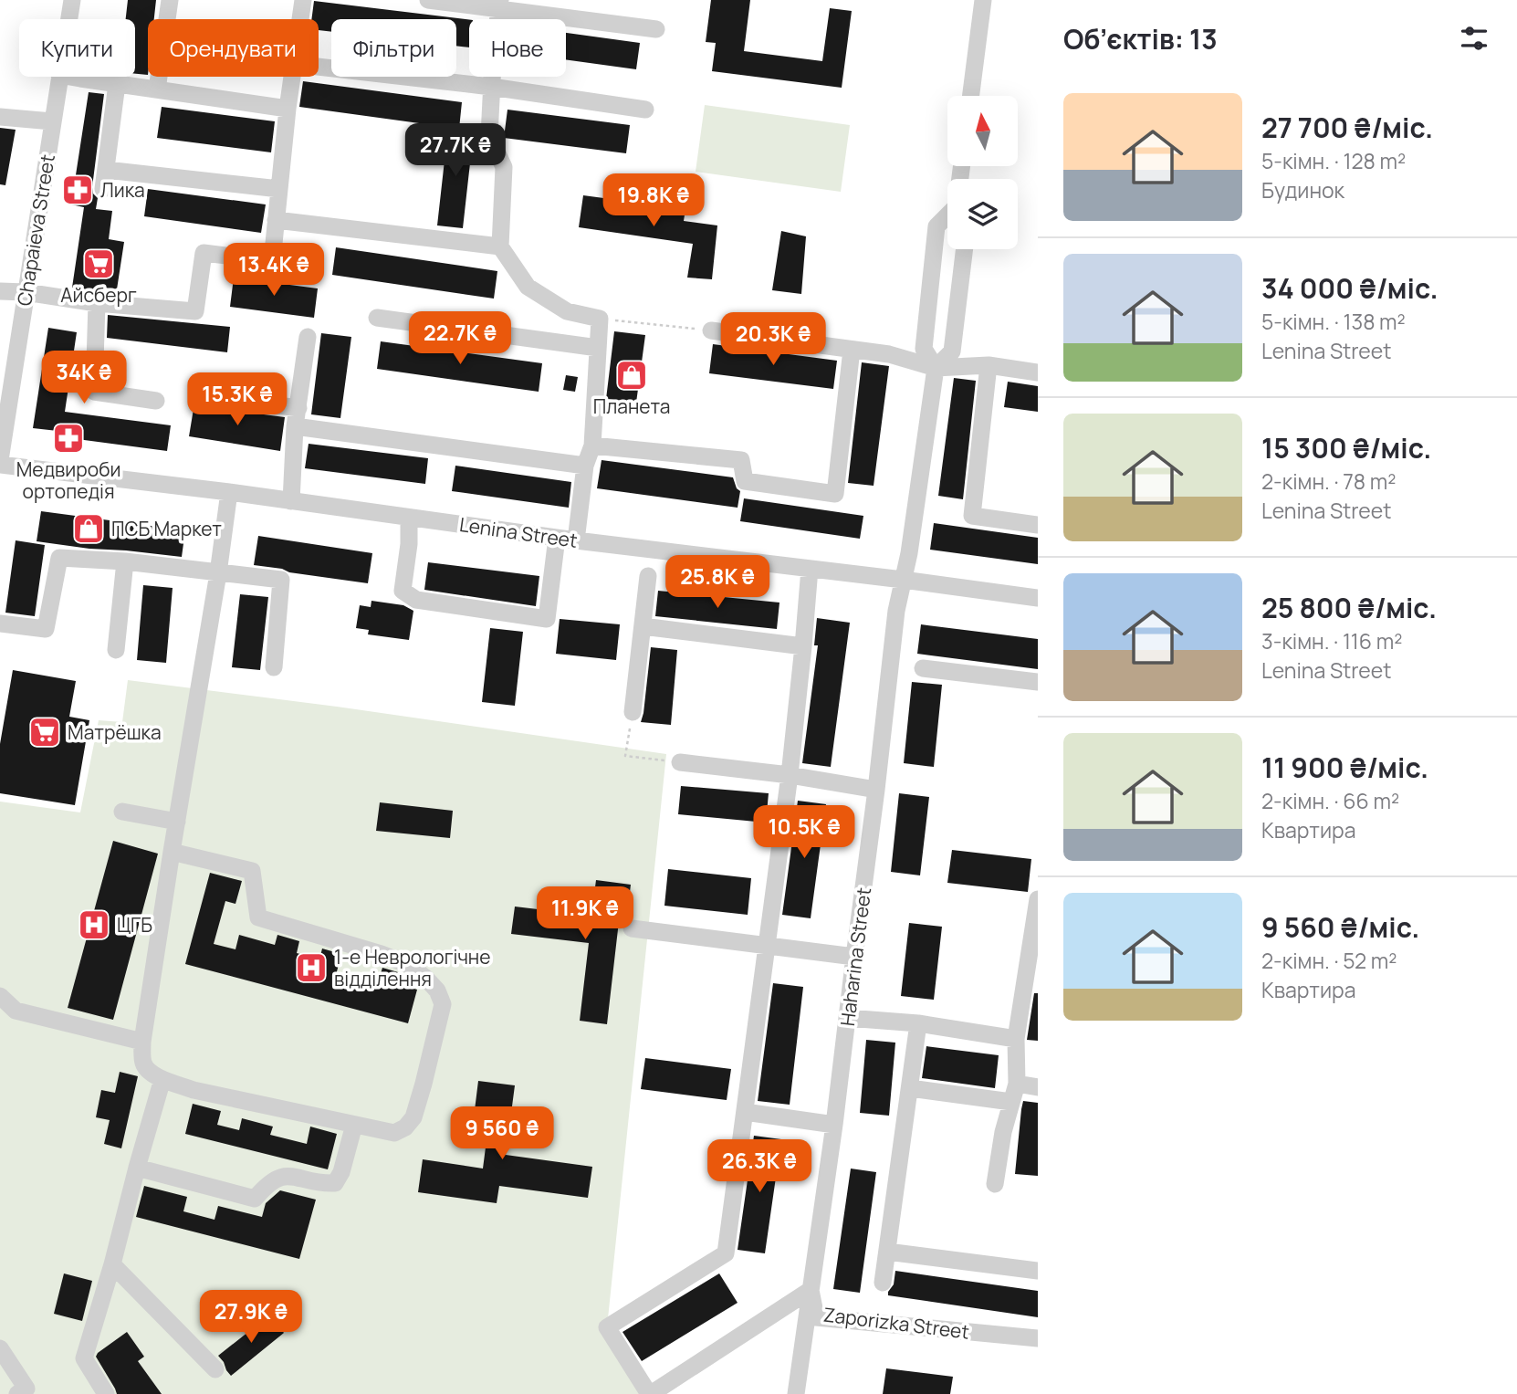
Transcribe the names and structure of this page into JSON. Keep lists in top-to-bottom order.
{
  "streets": {
    "street": [
      "Chapaieva Street",
      "Lenina Street",
      "Haharina Street",
      "Zaporizka Street"
    ]
  },
  "crossings": [
    ["Chapaieva Street", "Lenina Street"],
    ["Lenina Street", "Haharina Street"],
    ["Haharina Street", "Zaporizka Street"]
  ],
  "places": {
    "pharmacy": ["Лика", "Медвироби ортопедія"],
    "supermarket": ["Айсберг", "Матрёшка"],
    "shop": ["Планета", "ПСБ Маркет"],
    "hospital": ["ЦГБ", "1-е Неврологічне відділення"]
  },
  "north": "top",
  "page": {
    "heading": "Об’єктів: 13",
    "chip": [
      "Купити",
      "Орендувати",
      "Фільтри",
      "Нове"
    ],
    "list": [
      {
        "name": "27 700 ₴/міс.",
        "note": "5-кімн. · 128 m² · Будинок"
      },
      {
        "name": "34 000 ₴/міс.",
        "note": "5-кімн. · 138 m² · Lenina Street"
      },
      {
        "name": "15 300 ₴/міс.",
        "note": "2-кімн. · 78 m² · Lenina Street"
      },
      {
        "name": "25 800 ₴/міс.",
        "note": "3-кімн. · 116 m² · Lenina Street"
      },
      {
        "name": "11 900 ₴/міс.",
        "note": "2-кімн. · 66 m² · Квартира"
      },
      {
        "name": "9 560 ₴/міс.",
        "note": "2-кімн. · 52 m² · Квартира"
      }
    ],
    "price": [
      "27.7K ₴",
      "19.8K ₴",
      "13.4K ₴",
      "22.7K ₴",
      "20.3K ₴",
      "34K ₴",
      "15.3K ₴",
      "25.8K ₴",
      "10.5K ₴",
      "11.9K ₴",
      "9 560 ₴",
      "26.3K ₴",
      "27.9K ₴"
    ]
  }
}
